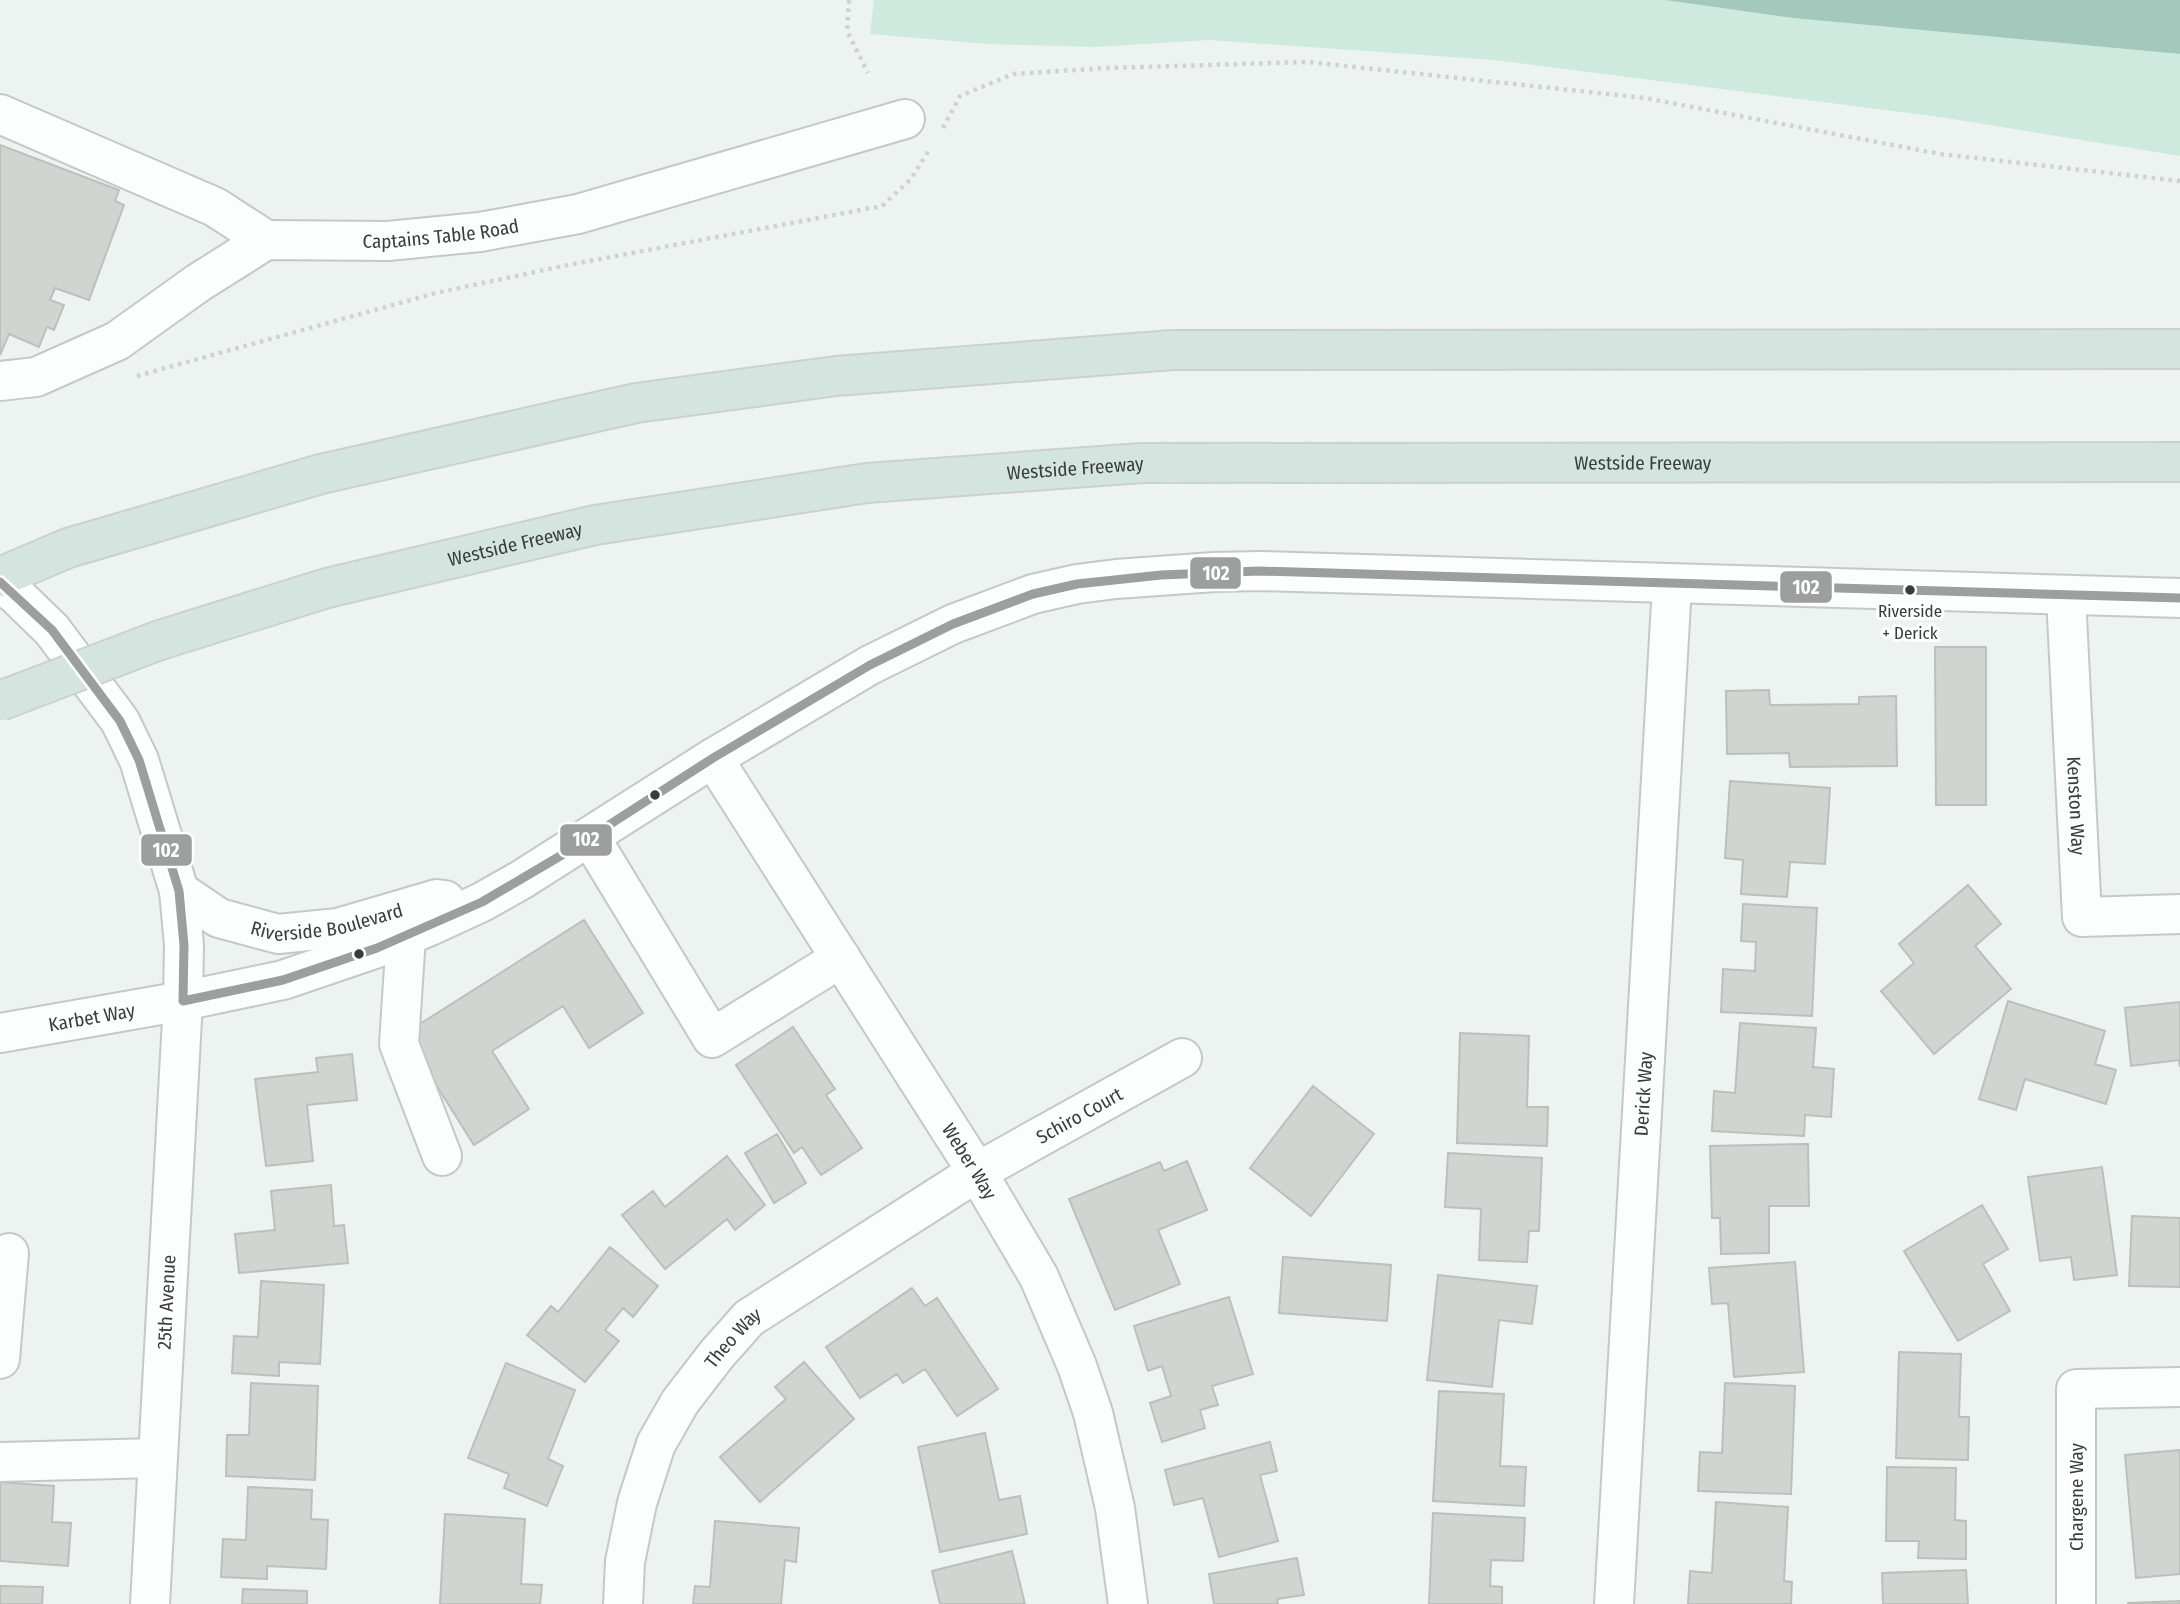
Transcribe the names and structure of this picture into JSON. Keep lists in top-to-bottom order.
{
  "streets": {
    "highway": ["Westside Freeway"],
    "street": [
      "Captains Table Road",
      "Kenston Way",
      "Riverside Boulevard",
      "Karbet Way",
      "Derick Way",
      "Schiro Court",
      "Weber Way",
      "25th Avenue",
      "Theo Way",
      "Chargene Way"
    ]
  },
  "crossings": [
    ["Kenston Way", "Riverside Boulevard"],
    ["Riverside Boulevard", "Karbet Way"],
    ["Riverside Boulevard", "Derick Way"],
    ["Riverside Boulevard", "Weber Way"],
    ["Riverside Boulevard", "25th Avenue"],
    ["Karbet Way", "25th Avenue"],
    ["Schiro Court", "Weber Way"],
    ["Schiro Court", "Theo Way"],
    ["Weber Way", "Theo Way"]
  ],
  "places": ["Riverside + Derick"],
  "lines": ["transit line 102"]
}
